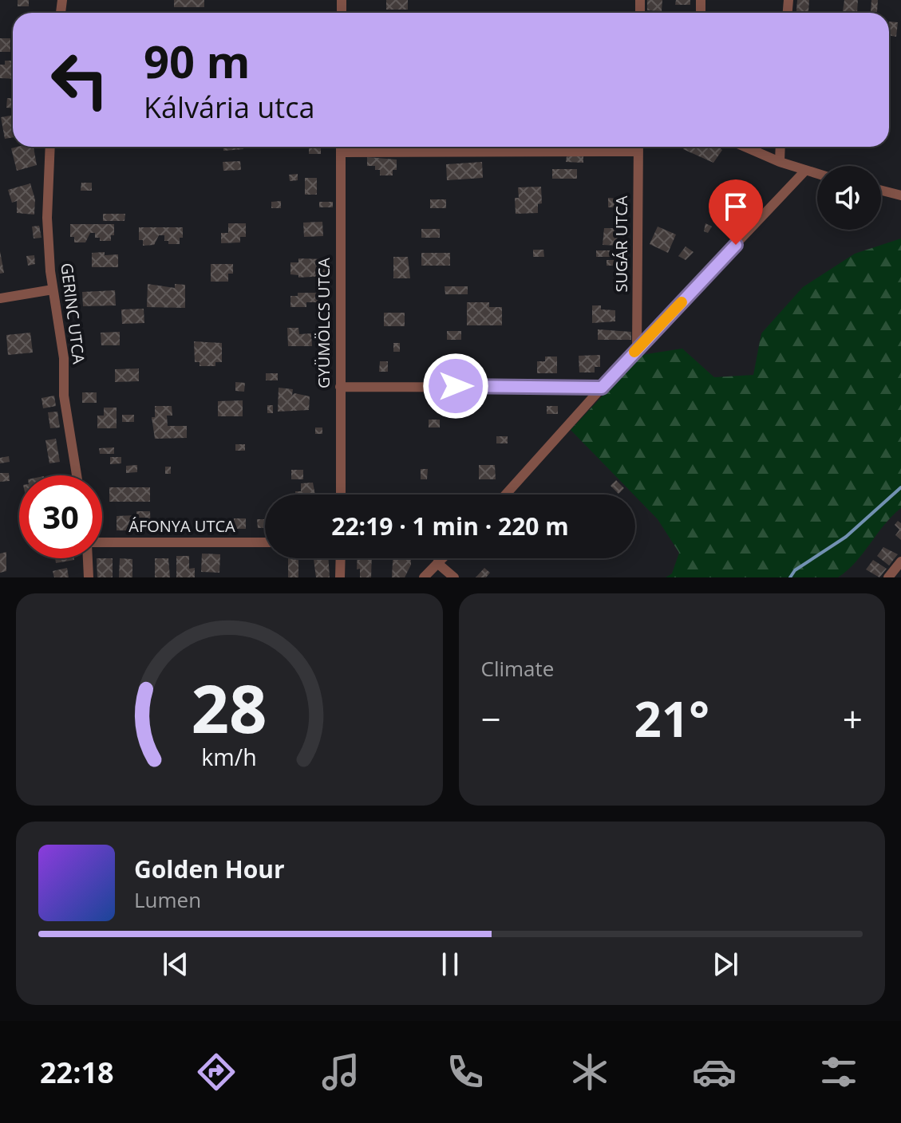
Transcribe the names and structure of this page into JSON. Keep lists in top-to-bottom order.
{
  "streets": {
    "street": [
      "SUGÁR UTCA",
      "GERINC UTCA",
      "GYÜMÖLCS UTCA",
      "ÁFONYA UTCA"
    ]
  },
  "page": {
    "turn": ["90 m", "Kálvária utca"],
    "limit": "30",
    "trip": "22:19 · 1 min · 220 m",
    "tile": "Climate",
    "heat": ["−", "21°", "+"],
    "song": ["Golden Hour", "Lumen"],
    "tabs": "22:18",
    "gauge": ["28", "km/h"]
  }
}
